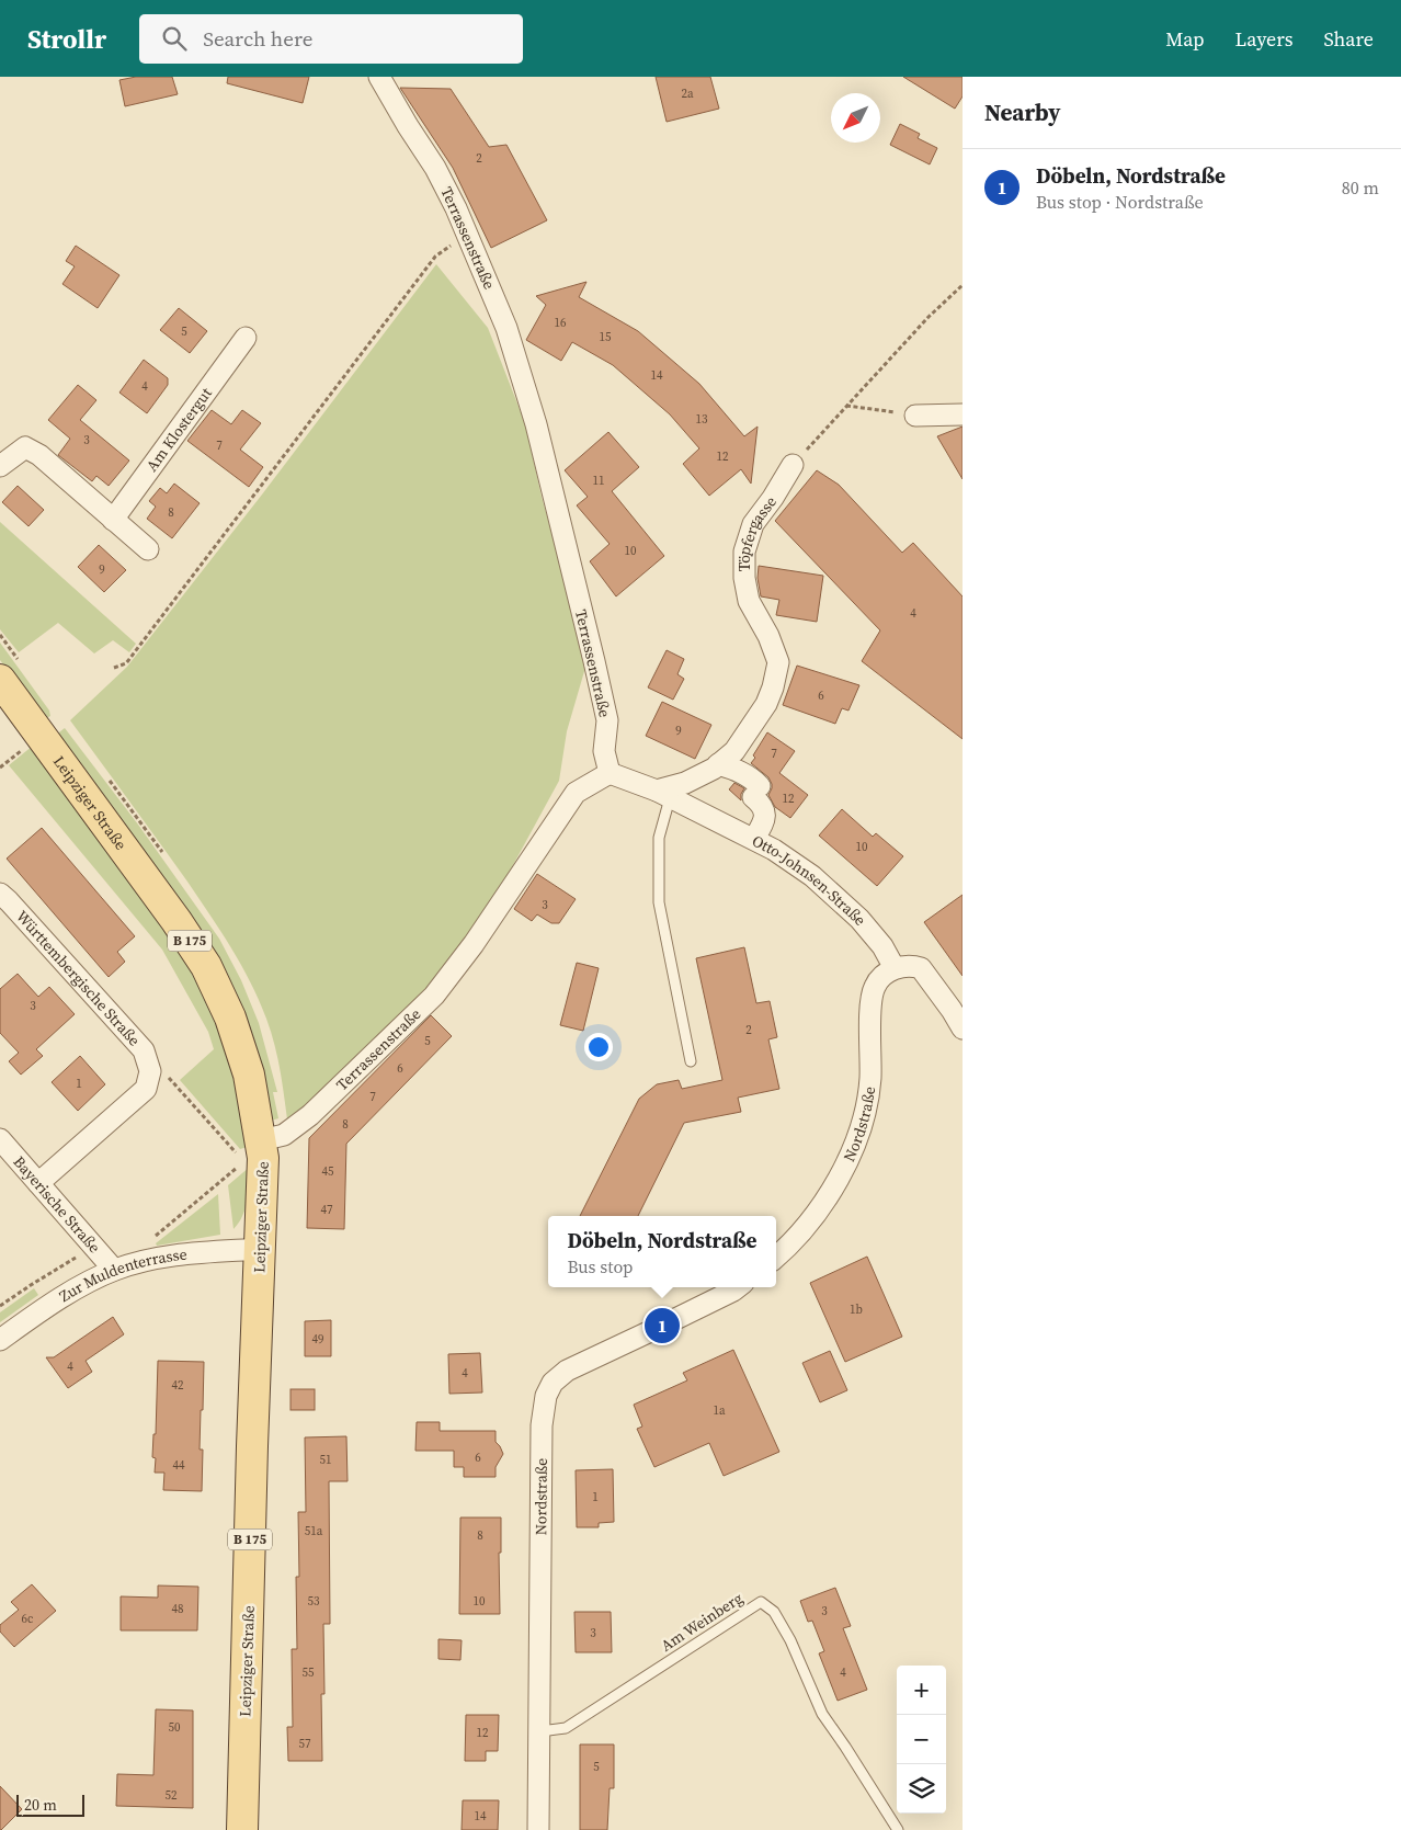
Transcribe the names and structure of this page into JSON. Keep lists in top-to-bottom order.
{
  "streets": {
    "main road": ["Leipziger Straße", "B 175"],
    "street": [
      "Terrassenstraße",
      "Am Klostergut",
      "Töpfergasse",
      "Otto-Johnsen-Straße",
      "Württembergische Straße",
      "Nordstraße",
      "Bayerische Straße",
      "Zur Muldenterrasse"
    ],
    "lane": ["Am Weinberg"]
  },
  "crossings": [
    ["Terrassenstraße", "Leipziger Straße"],
    ["Terrassenstraße", "Otto-Johnsen-Straße"],
    ["Töpfergasse", "Otto-Johnsen-Straße"],
    ["Leipziger Straße", "Zur Muldenterrasse"],
    ["Otto-Johnsen-Straße", "Nordstraße"],
    ["Württembergische Straße", "Bayerische Straße"],
    ["Nordstraße", "Am Weinberg"],
    ["Bayerische Straße", "Zur Muldenterrasse"]
  ],
  "house_numbers": [
    "2a",
    "2",
    "16",
    "5",
    "15",
    "14",
    "4",
    "13",
    "3",
    "7",
    "12",
    "11",
    "8",
    "10",
    "9",
    "4",
    "6",
    "9",
    "7",
    "12",
    "10",
    "3",
    "3",
    "2",
    "5",
    "6",
    "1",
    "7",
    "8",
    "45",
    "47",
    "1b",
    "49",
    "4",
    "4",
    "42",
    "1a",
    "6",
    "51",
    "44",
    "1",
    "51a",
    "8",
    "53",
    "10",
    "48",
    "3",
    "6c",
    "3",
    "55",
    "4",
    "50",
    "12",
    "57",
    "5",
    "52",
    "14"
  ],
  "scale_bar": "20 m",
  "north": "bottom left",
  "page": {
    "header": "Strollr",
    "search": "Search here",
    "nav": ["Map", "Layers", "Share"],
    "heading": "Nearby",
    "list": [
      {
        "mark": "1",
        "name": "Döbeln, Nordstraße",
        "note": "Bus stop · Nordstraße",
        "value": "80 m"
      }
    ],
    "popup": ["Döbeln, Nordstraße", "Bus stop"],
    "pins": "1",
    "map_buttons": ["+", "−"],
    "scale": "20 m"
  }
}
